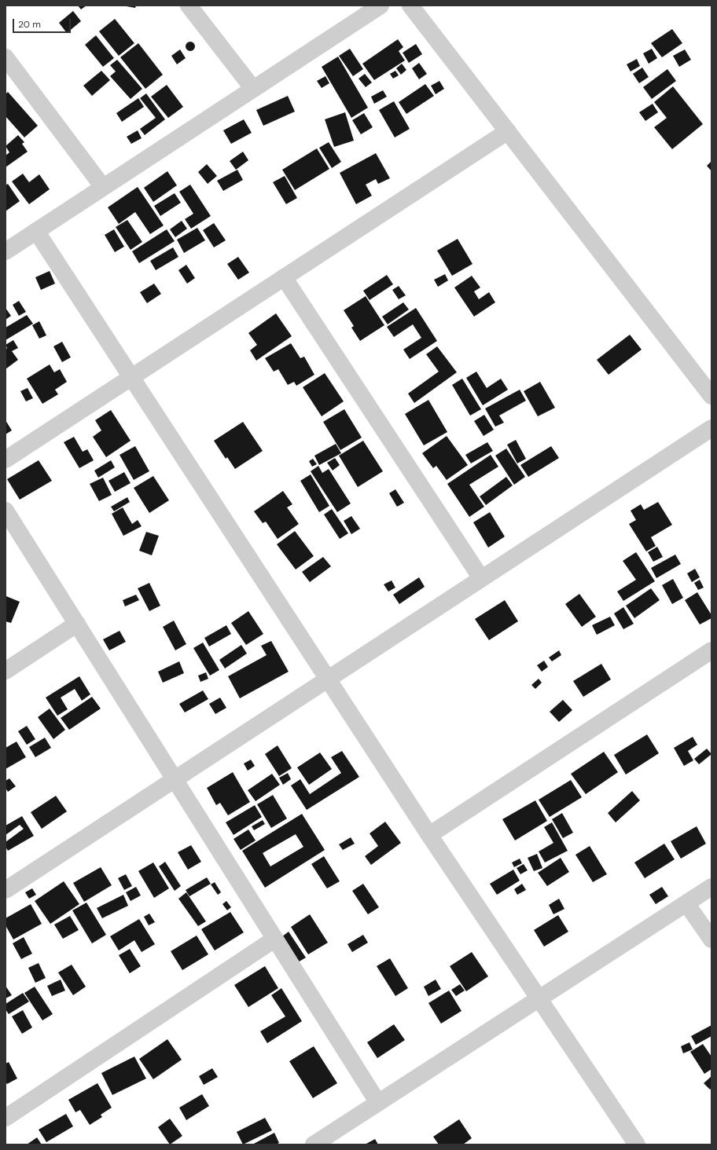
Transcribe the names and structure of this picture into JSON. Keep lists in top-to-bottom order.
{
  "scale_bar": "20 m"
}
